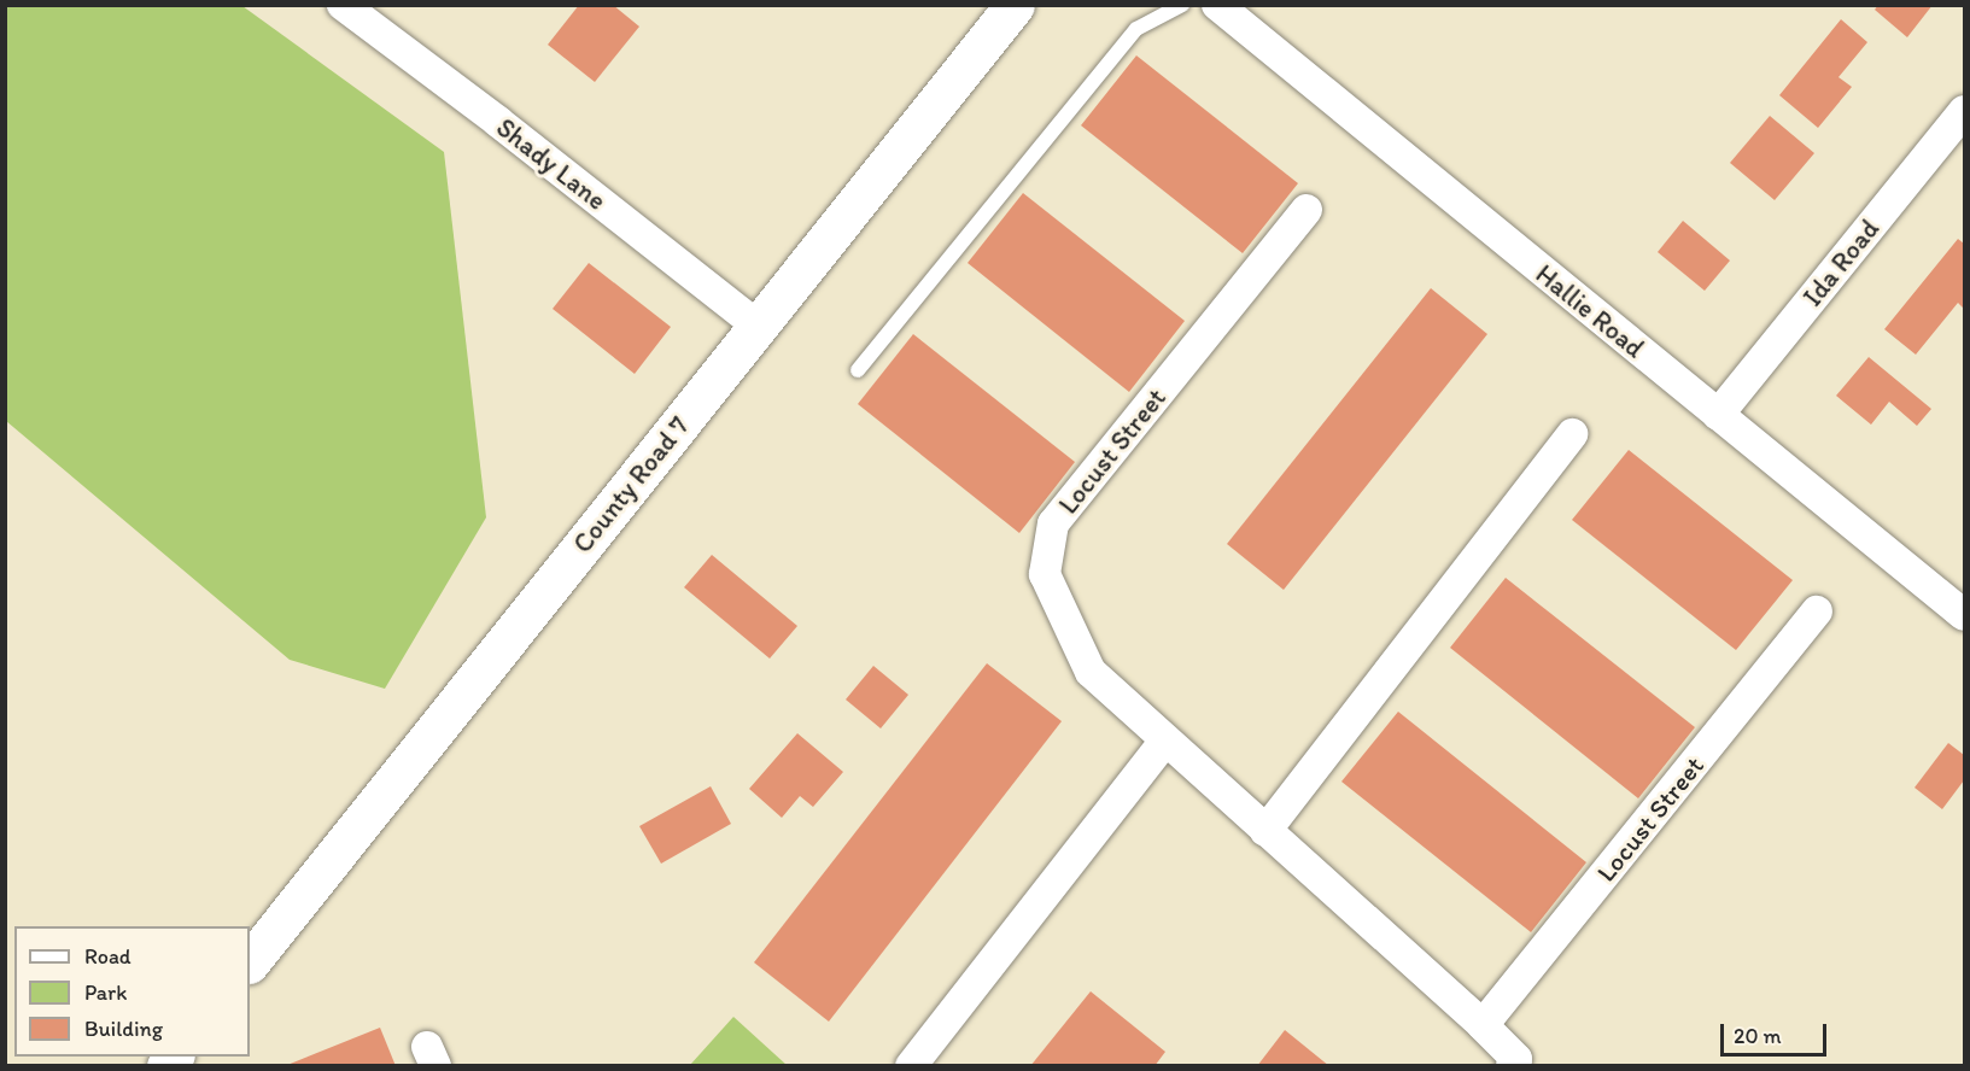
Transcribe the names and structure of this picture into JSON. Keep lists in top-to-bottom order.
{
  "streets": {
    "street": [
      "Shady Lane",
      "Ida Road",
      "Hallie Road",
      "Locust Street",
      "County Road 7"
    ]
  },
  "crossings": [
    ["Shady Lane", "County Road 7"],
    ["Ida Road", "Hallie Road"]
  ],
  "legend": ["Road", "Park", "Building"],
  "scale_bar": "20 m"
}
